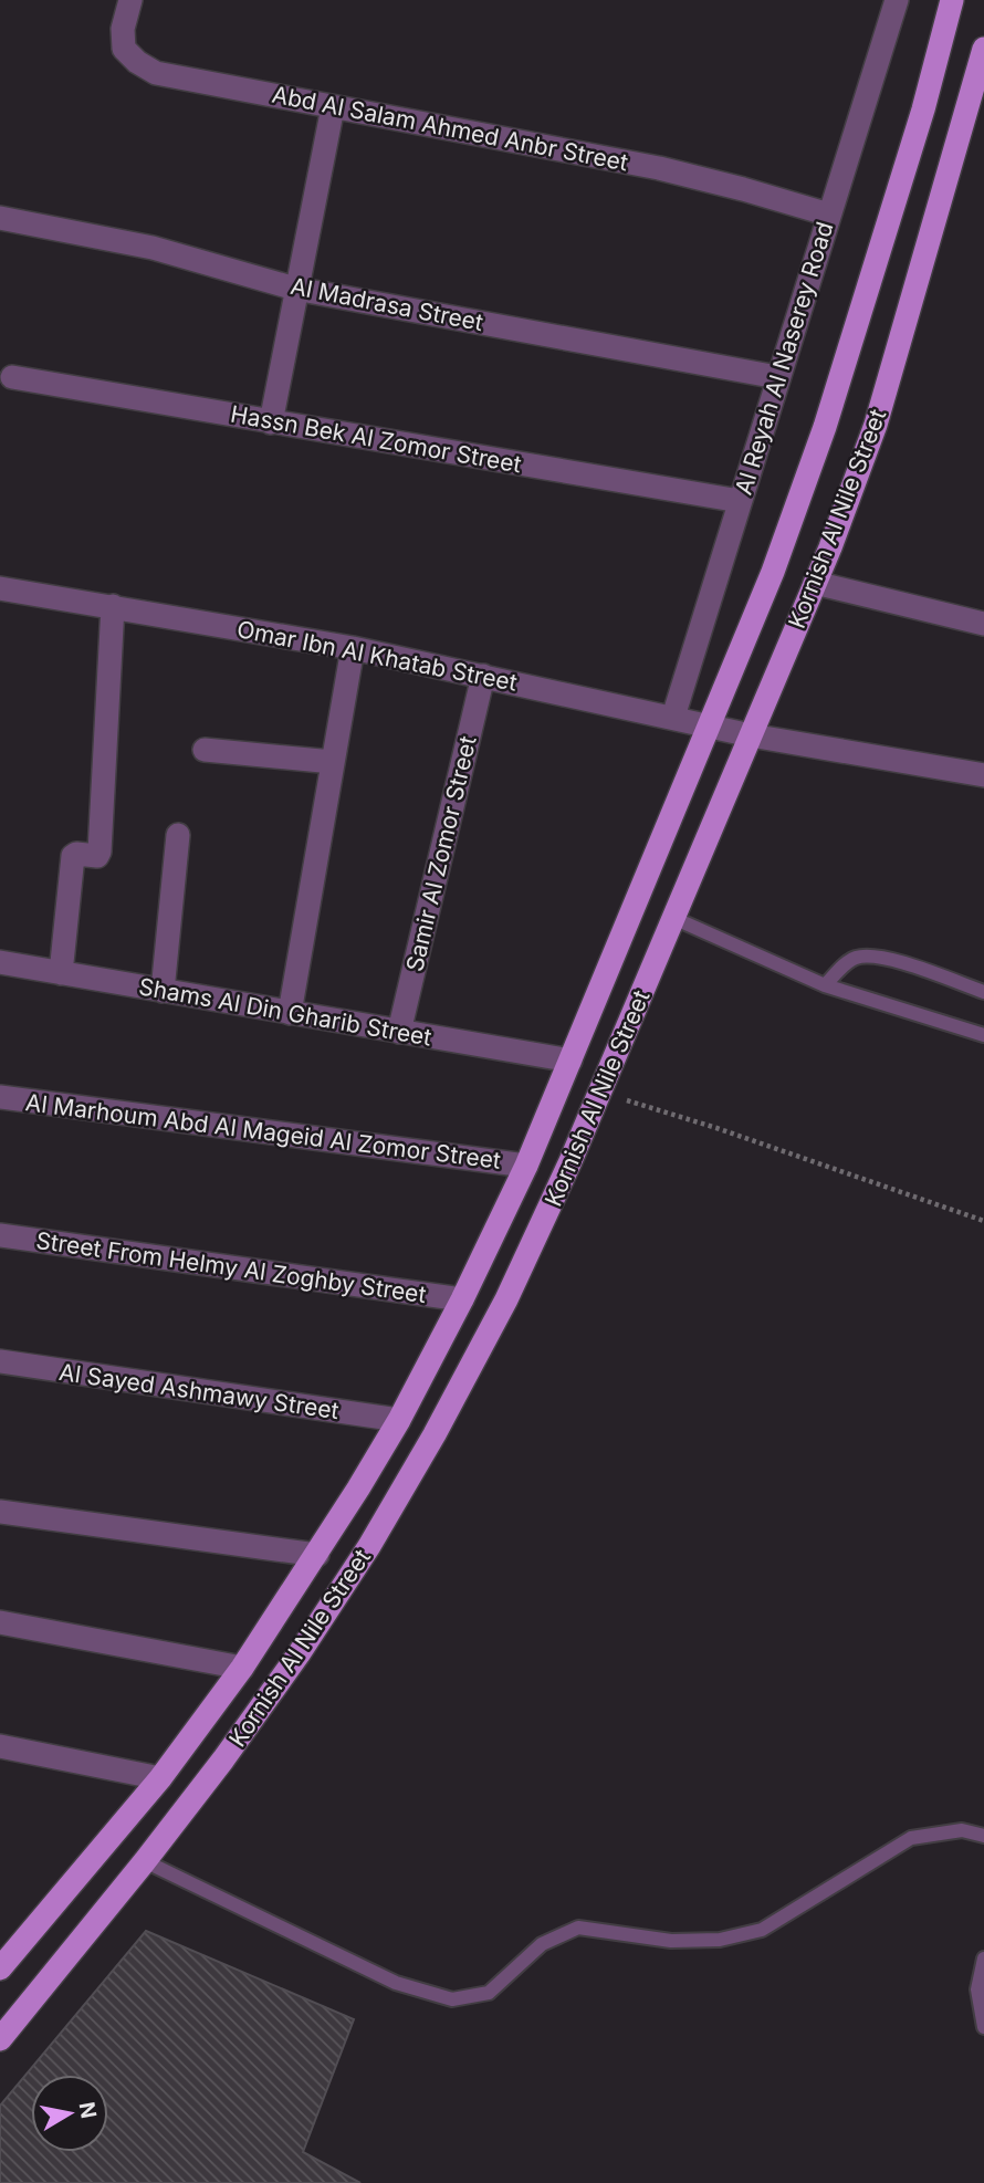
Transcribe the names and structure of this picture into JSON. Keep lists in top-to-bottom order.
{
  "streets": {
    "main road": ["Kornish Al Nile Street"],
    "street": [
      "Abd Al Salam Ahmed Anbr Street",
      "Al Madrasa Street",
      "Al Reyah Al Naserey Road",
      "Hassn Bek Al Zomor Street",
      "Omar Ibn Al Khatab Street",
      "Samir Al Zomor Street",
      "Shams Al Din Gharib Street",
      "Al Marhoum Abd Al Mageid Al Zomor Street",
      "Street From Helmy Al Zoghby Street",
      "Al Sayed Ashmawy Street"
    ]
  },
  "crossings": [
    ["Abd Al Salam Ahmed Anbr Street", "Al Reyah Al Naserey Road"],
    ["Al Madrasa Street", "Al Reyah Al Naserey Road"],
    ["Al Reyah Al Naserey Road", "Hassn Bek Al Zomor Street"],
    ["Al Reyah Al Naserey Road", "Omar Ibn Al Khatab Street"],
    ["Kornish Al Nile Street", "Omar Ibn Al Khatab Street"],
    ["Kornish Al Nile Street", "Shams Al Din Gharib Street"],
    ["Kornish Al Nile Street", "Al Marhoum Abd Al Mageid Al Zomor Street"],
    ["Kornish Al Nile Street", "Street From Helmy Al Zoghby Street"],
    ["Kornish Al Nile Street", "Al Sayed Ashmawy Street"],
    ["Omar Ibn Al Khatab Street", "Samir Al Zomor Street"],
    ["Samir Al Zomor Street", "Shams Al Din Gharib Street"]
  ],
  "north": "right"
}
